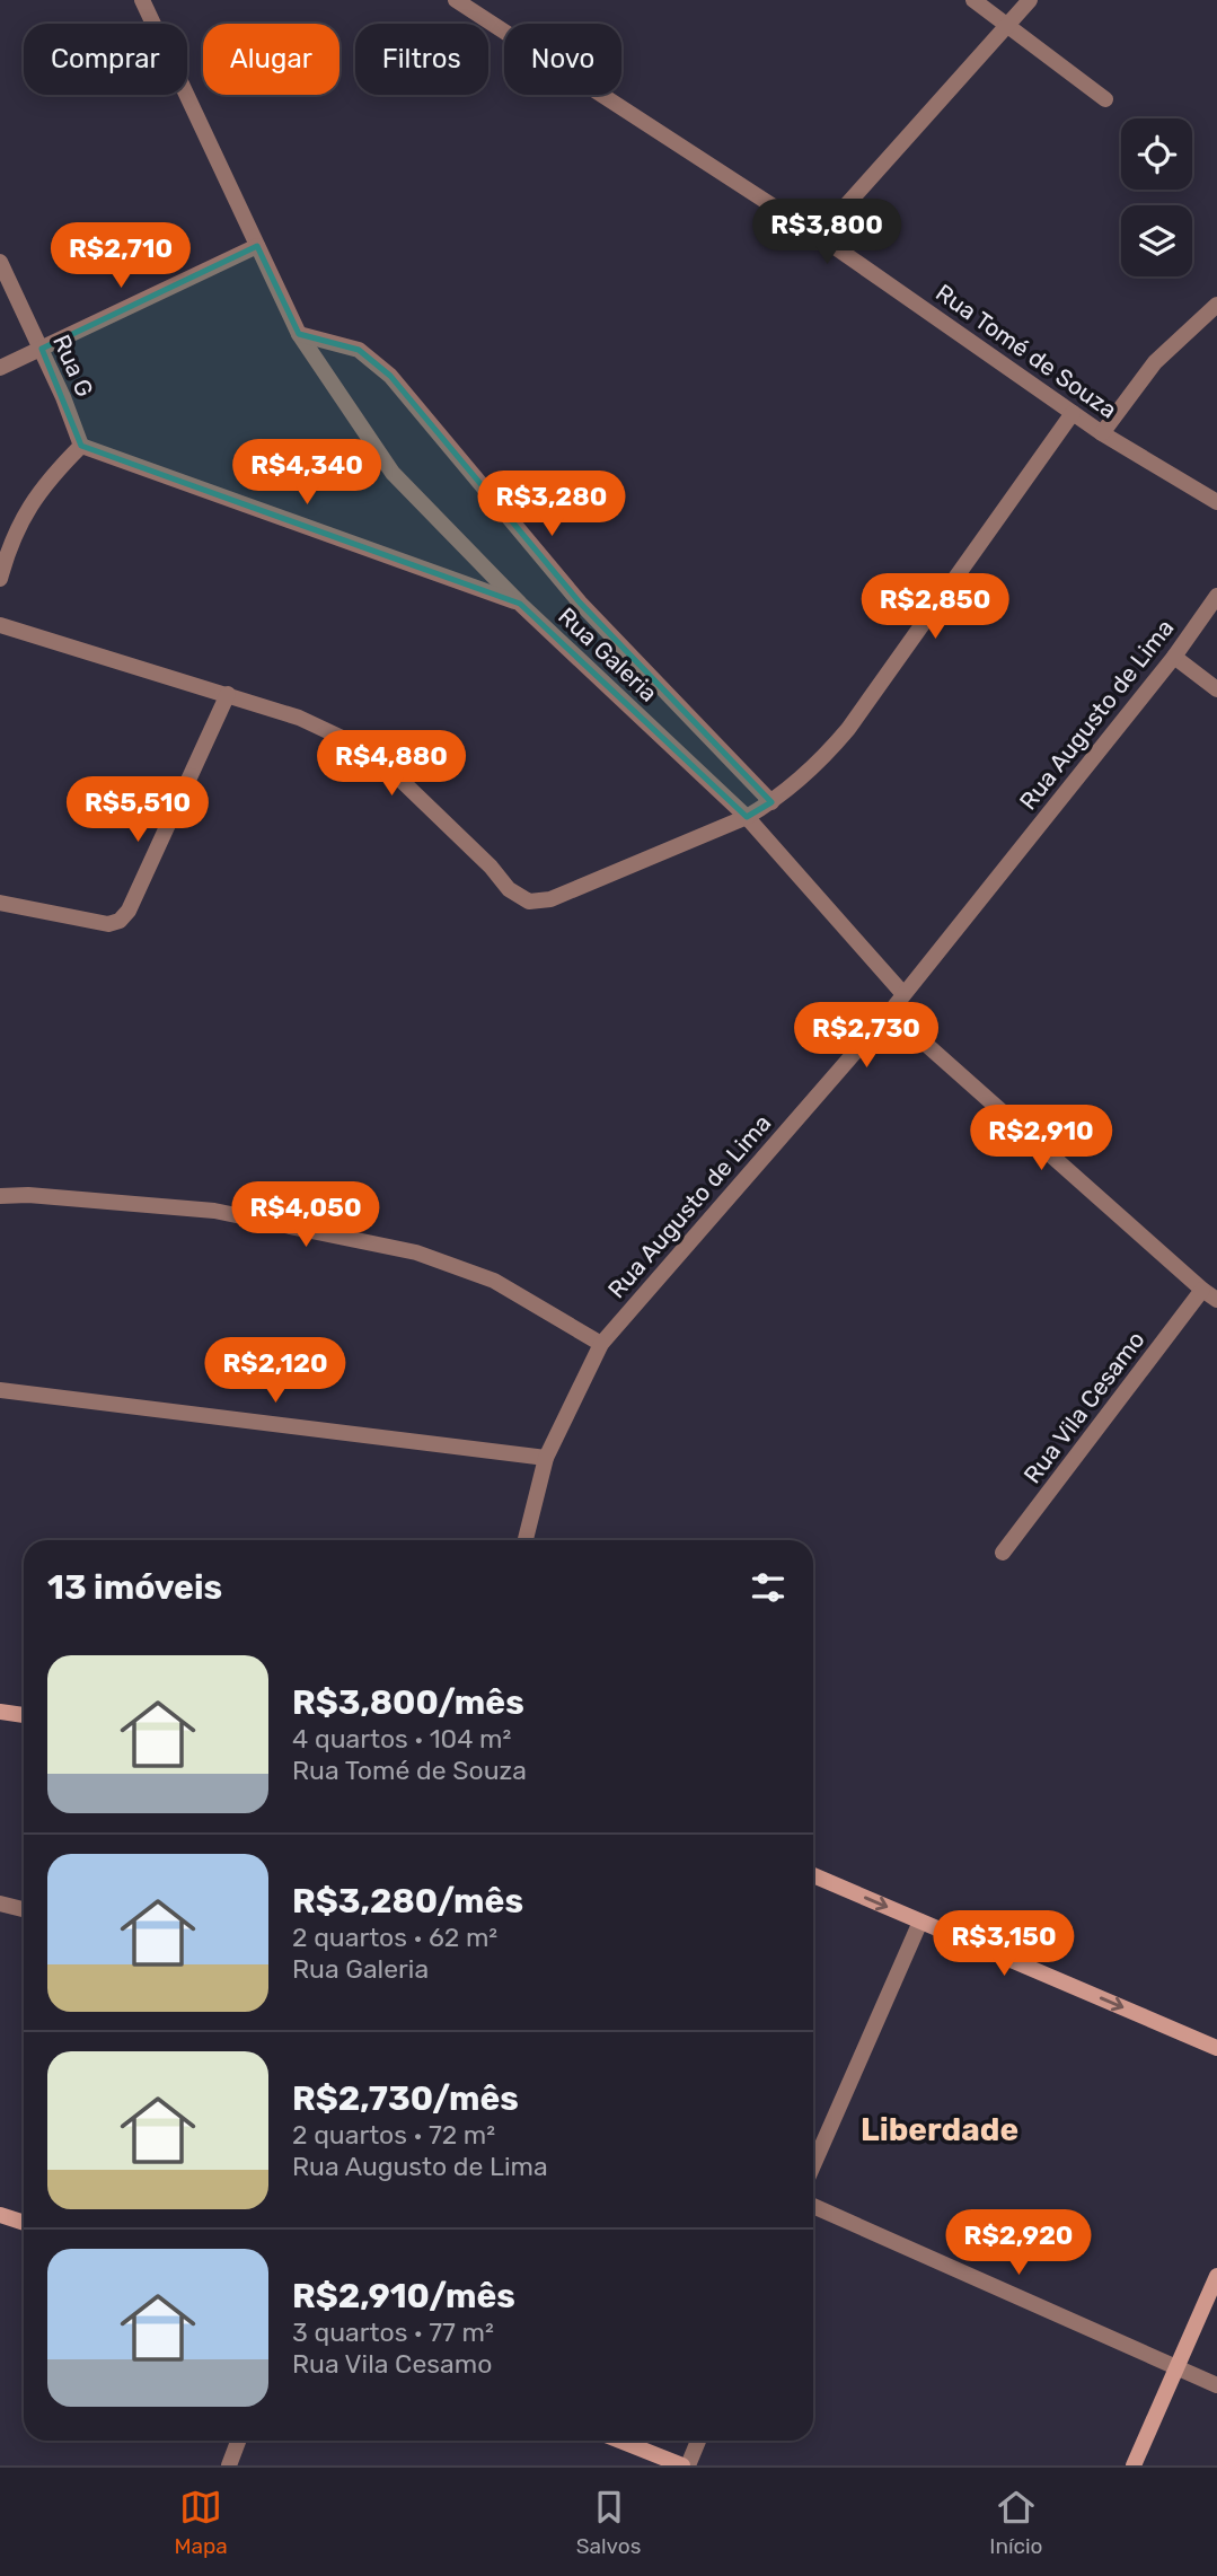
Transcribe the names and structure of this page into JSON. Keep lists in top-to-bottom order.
{
  "streets": {
    "street": [
      "Rua Tomé de Souza",
      "Rua G",
      "Rua Galeria",
      "Rua Augusto de Lima",
      "Rua Vila Cesamo"
    ]
  },
  "crossings": [
    ["Rua Galeria", "Rua Augusto de Lima"]
  ],
  "districts": ["Liberdade"],
  "page": {
    "chip": [
      "Comprar",
      "Alugar",
      "Filtros",
      "Novo"
    ],
    "price": [
      "R$3,800",
      "R$2,710",
      "R$4,340",
      "R$3,280",
      "R$2,850",
      "R$4,880",
      "R$5,510",
      "R$2,730",
      "R$2,910",
      "R$4,050",
      "R$2,120",
      "R$3,150",
      "R$2,920"
    ],
    "heading": "13 imóveis",
    "list": [
      {
        "name": "R$3,800/mês",
        "note": "4 quartos · 104 m² · Rua Tomé de Souza"
      },
      {
        "name": "R$3,280/mês",
        "note": "2 quartos · 62 m² · Rua Galeria"
      },
      {
        "name": "R$2,730/mês",
        "note": "2 quartos · 72 m² · Rua Augusto de Lima"
      },
      {
        "name": "R$2,910/mês",
        "note": "3 quartos · 77 m² · Rua Vila Cesamo"
      }
    ],
    "tabs": ["Mapa", "Salvos", "Início"]
  }
}
